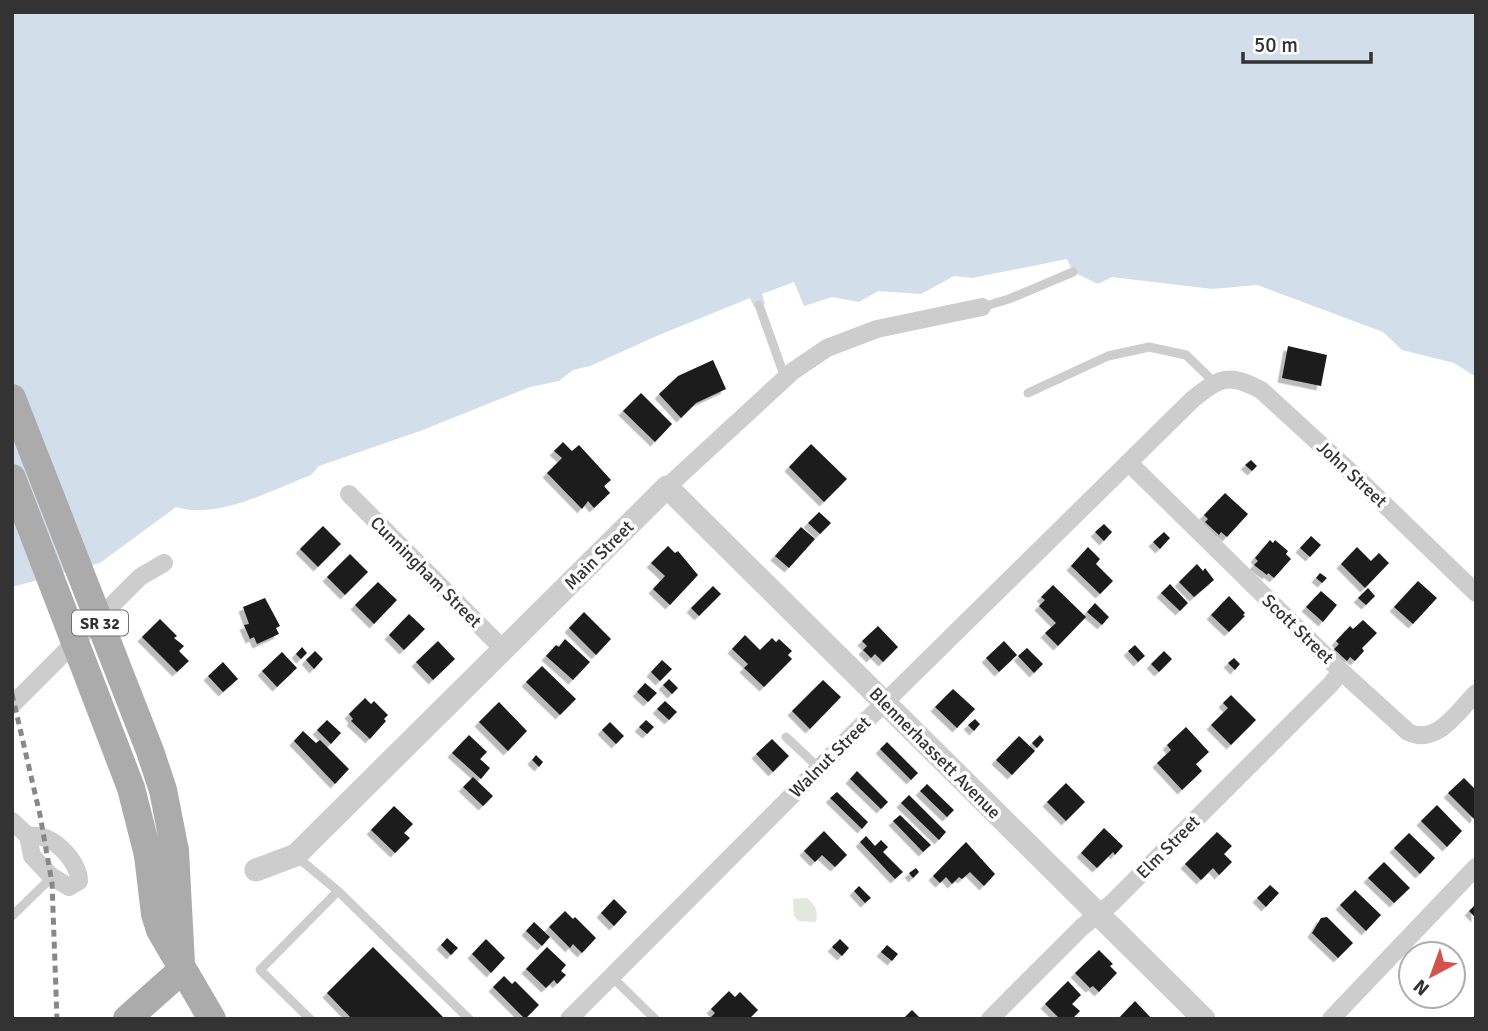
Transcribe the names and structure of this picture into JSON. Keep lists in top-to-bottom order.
{
  "streets": {
    "main road": ["SR 32"],
    "street": [
      "John Street",
      "Main Street",
      "Cunningham Street",
      "Scott Street",
      "Blennerhassett Avenue",
      "Walnut Street",
      "Elm Street"
    ]
  },
  "crossings": [
    ["John Street", "Walnut Street"],
    ["Main Street", "Cunningham Street"],
    ["Main Street", "Blennerhassett Avenue"],
    ["Scott Street", "Walnut Street"],
    ["Scott Street", "Elm Street"],
    ["Blennerhassett Avenue", "Walnut Street"],
    ["Blennerhassett Avenue", "Elm Street"]
  ],
  "scale_bar": "50 m",
  "north": "bottom left"
}
